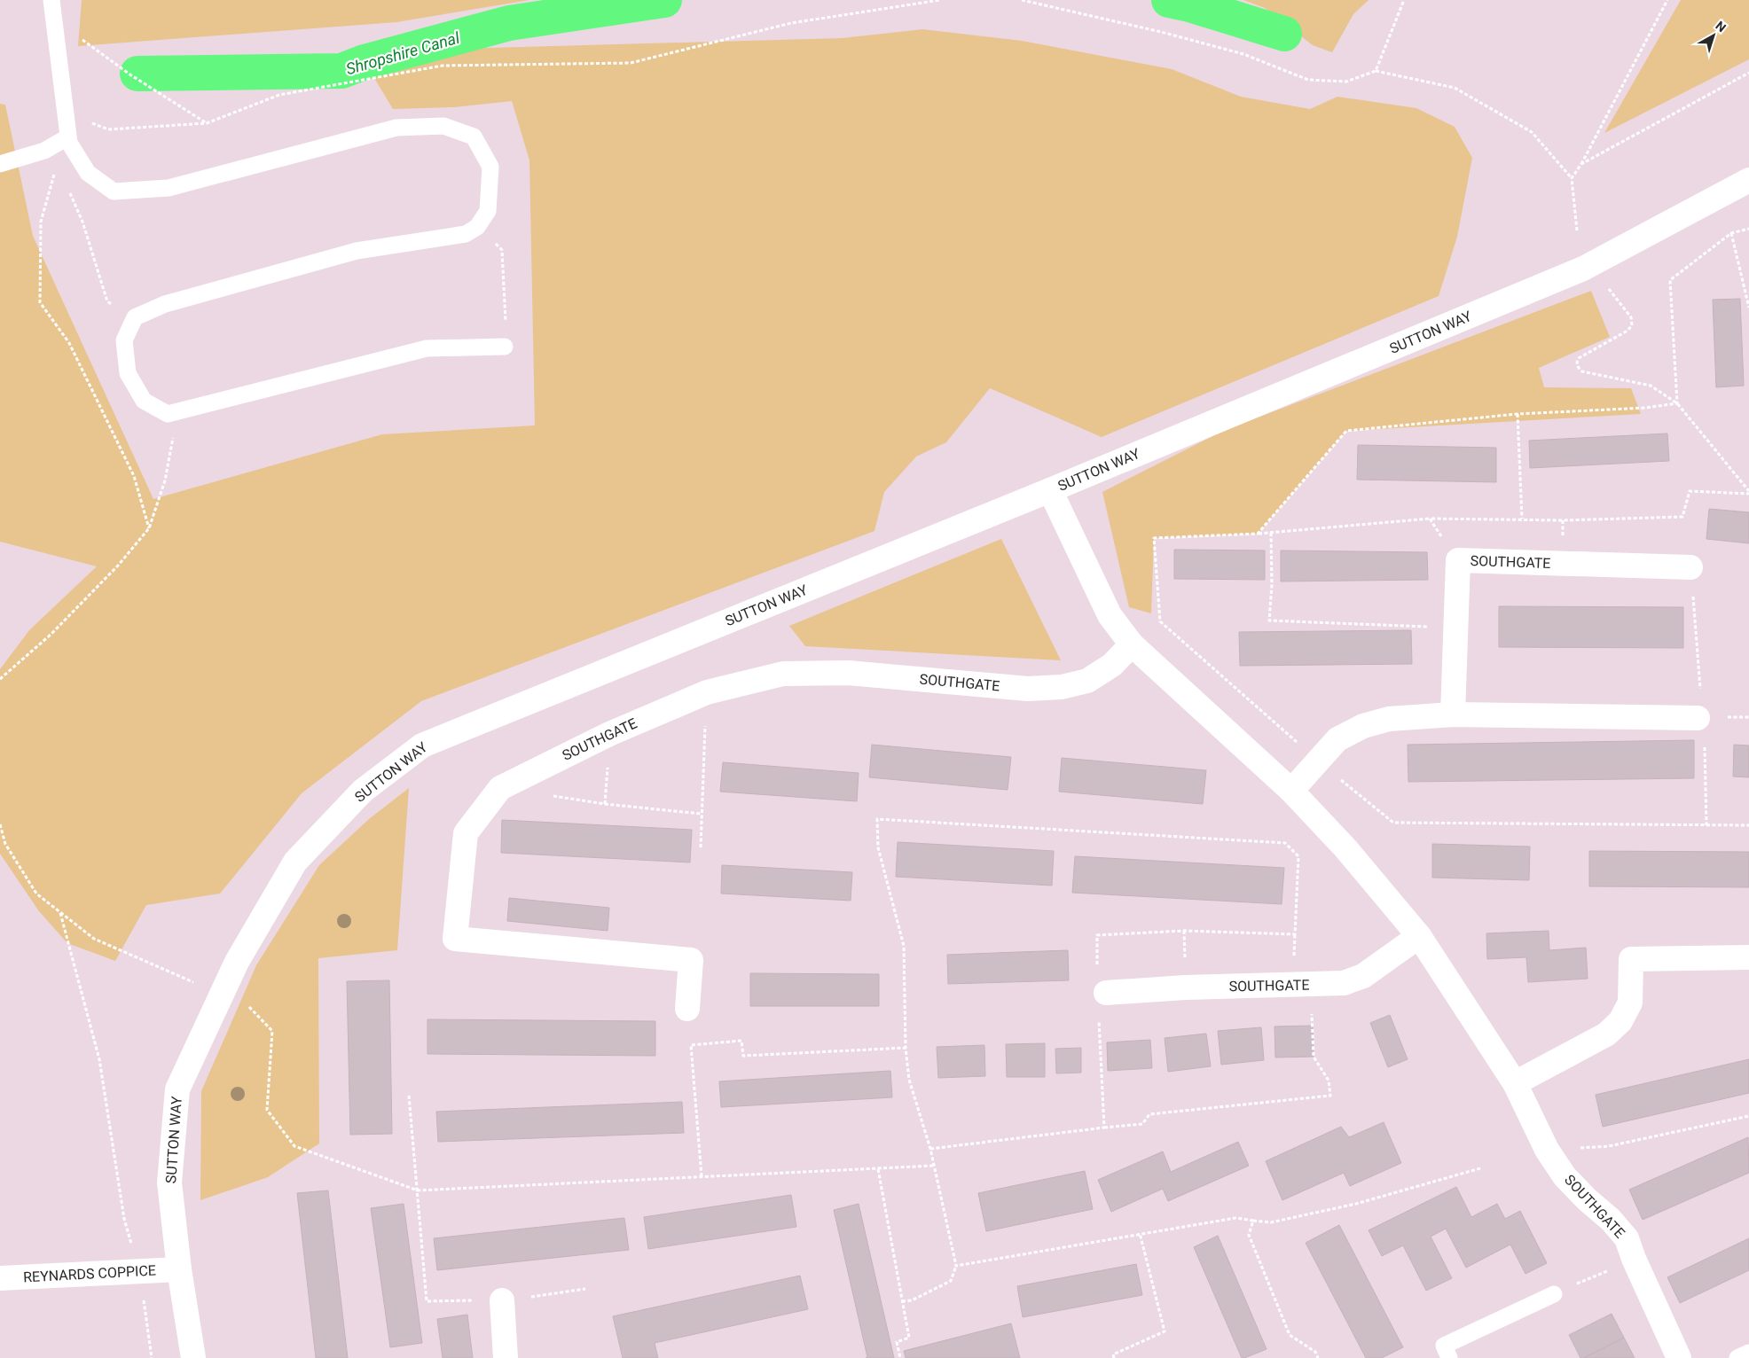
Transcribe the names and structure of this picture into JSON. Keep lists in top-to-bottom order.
{
  "streets": {
    "street": ["SUTTON WAY", "SOUTHGATE", "REYNARDS COPPICE"]
  },
  "crossings": [
    ["SUTTON WAY", "SOUTHGATE"],
    ["SUTTON WAY", "REYNARDS COPPICE"]
  ],
  "water": ["Shropshire Canal"],
  "north": "top right"
}
